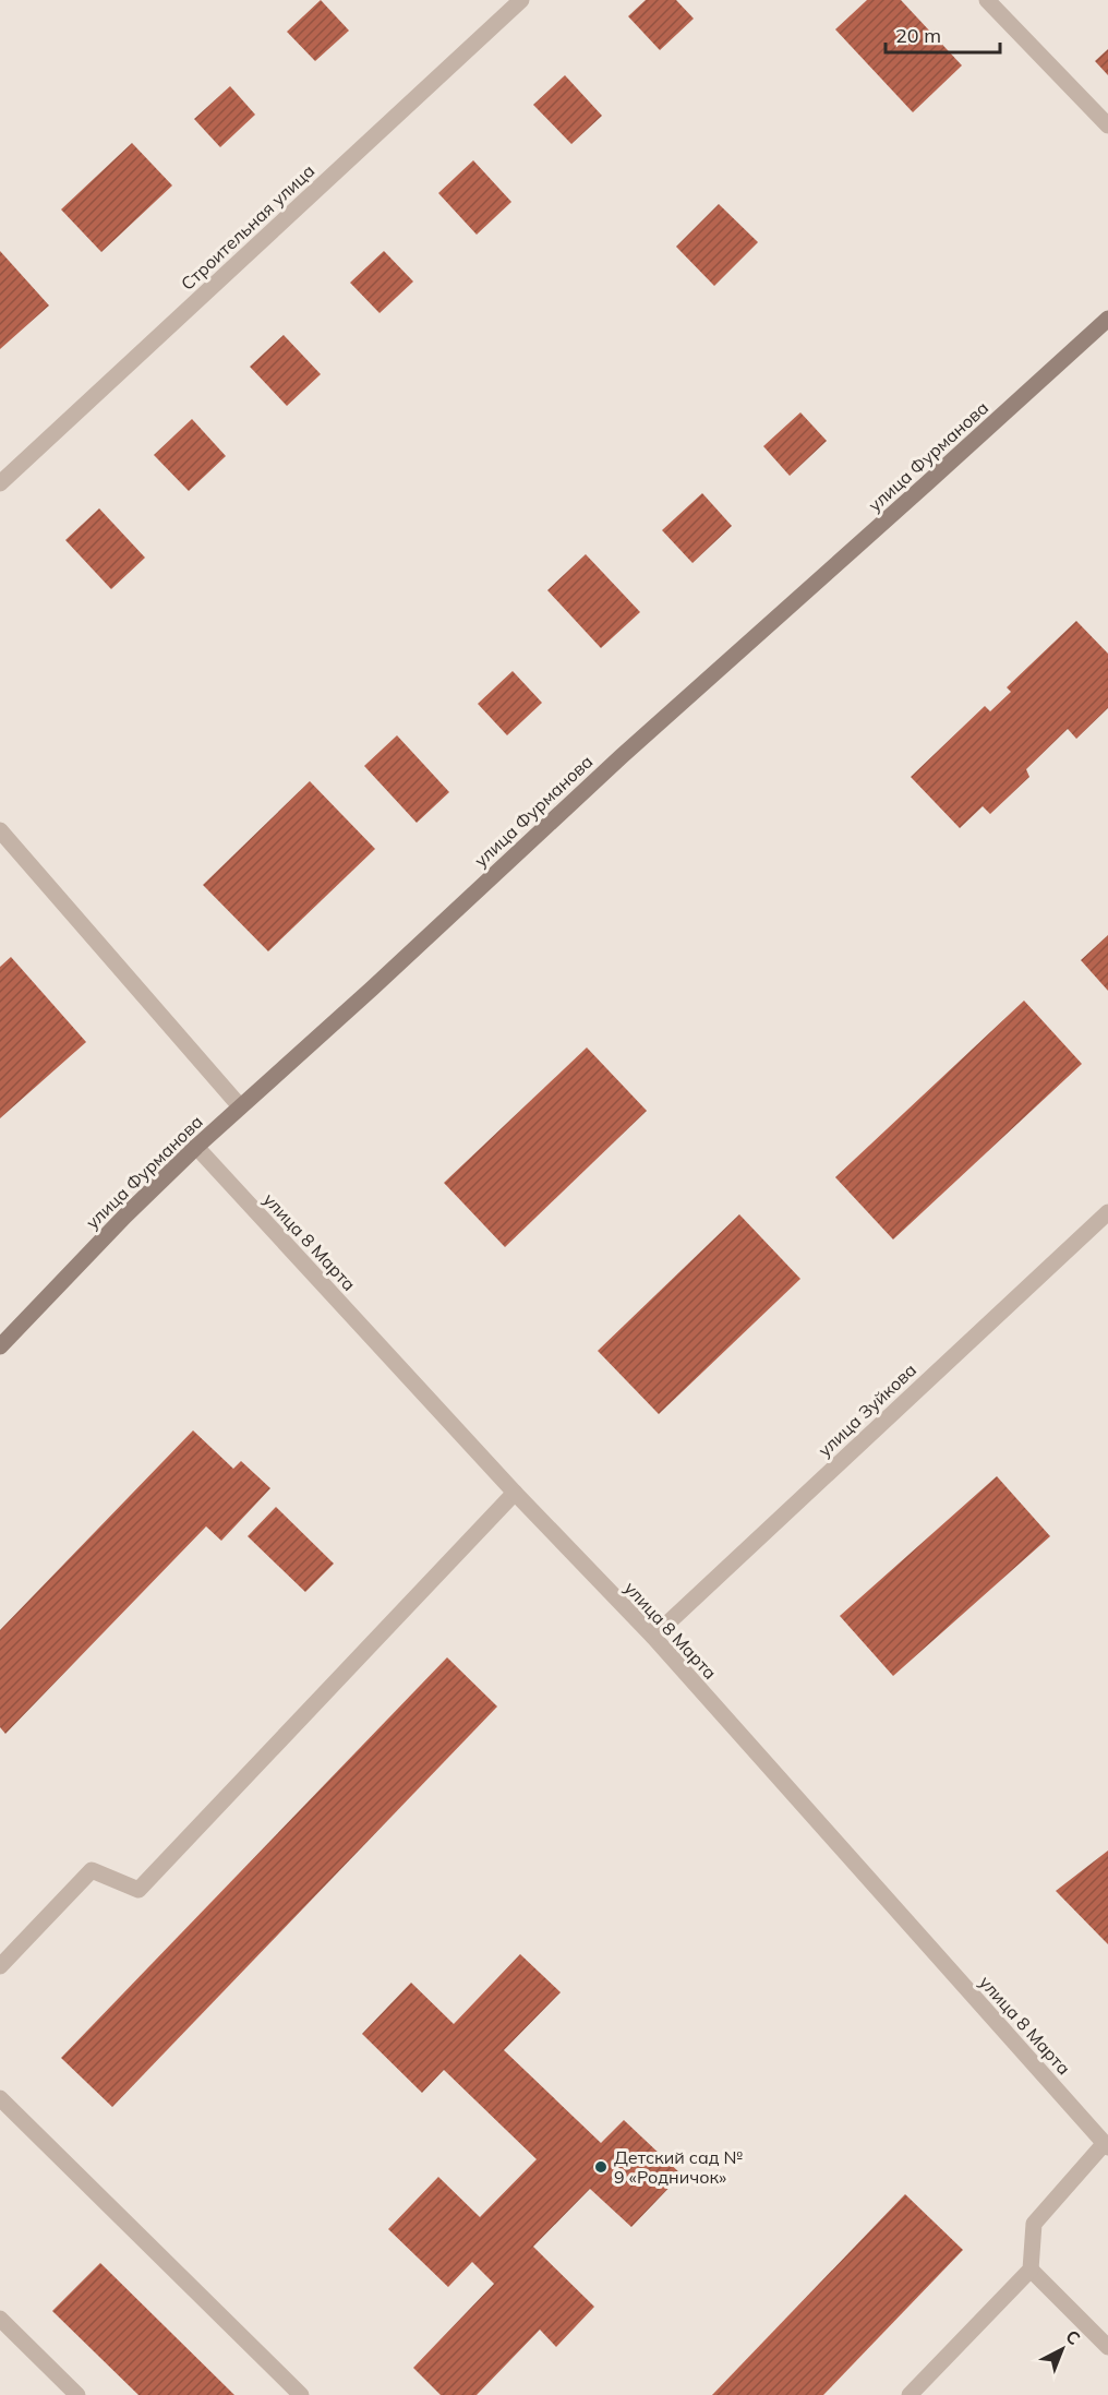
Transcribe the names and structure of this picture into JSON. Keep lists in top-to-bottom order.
{
  "streets": {
    "main road": ["улица Фурманова"],
    "street": ["Строительная улица", "улица 8 Марта", "улица Зуйкова"]
  },
  "crossings": [
    ["улица Фурманова", "улица 8 Марта"],
    ["улица 8 Марта", "улица Зуйкова"]
  ],
  "places": ["Детский сад № 9 «Родничок»"],
  "scale_bar": "20 m",
  "north": "top right"
}
